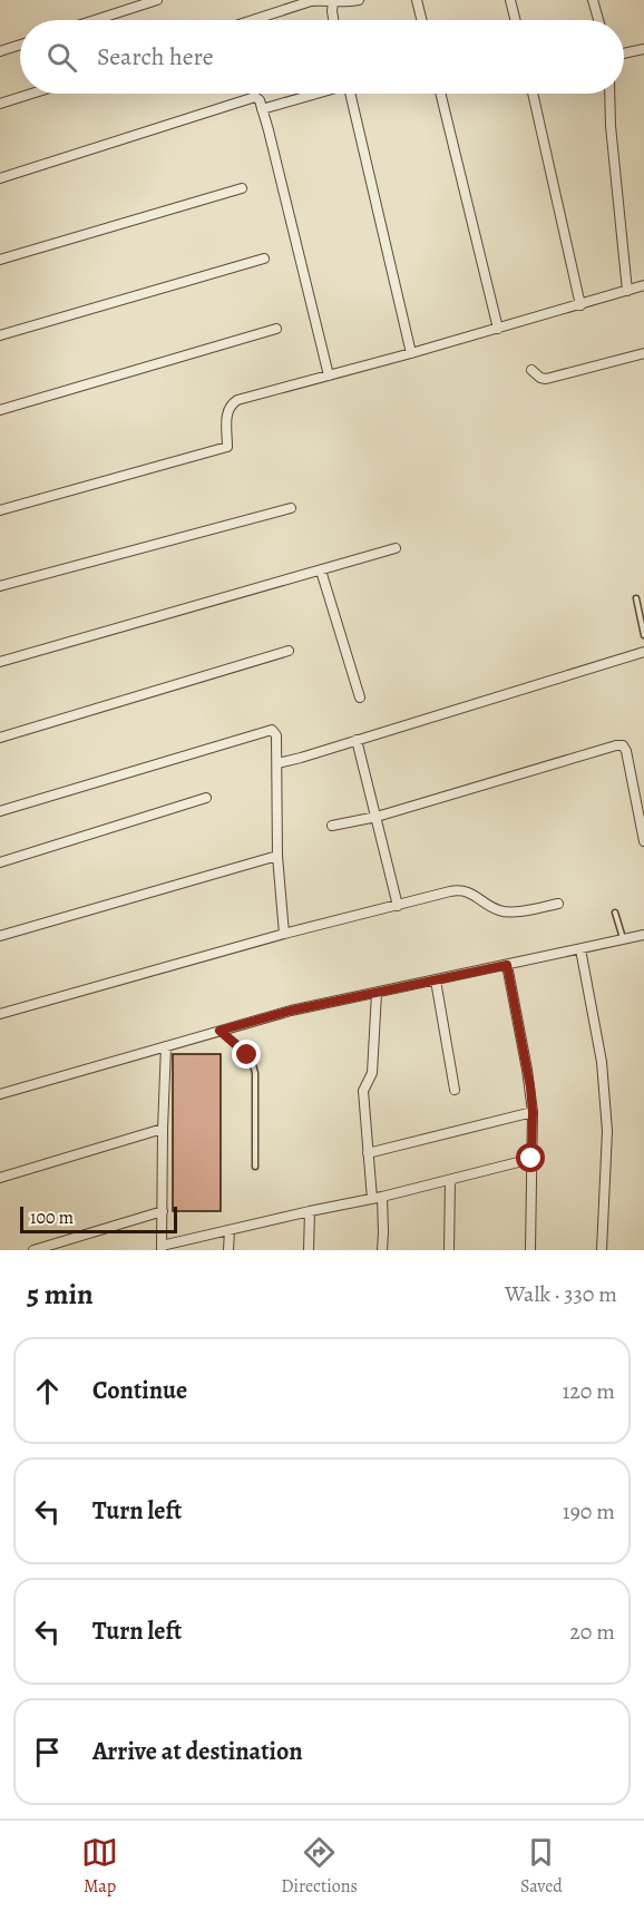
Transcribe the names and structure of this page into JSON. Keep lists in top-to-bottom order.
{
  "scale_bar": "100 m",
  "page": {
    "search": "Search here",
    "scale": "100 m",
    "heading": ["5 min", "Walk · 330 m"],
    "list": [
      ["Continue", "120 m"],
      ["Turn left", "190 m"],
      ["Turn left", "20 m"],
      "Arrive at destination"
    ],
    "nav": ["Map", "Directions", "Saved"]
  }
}
